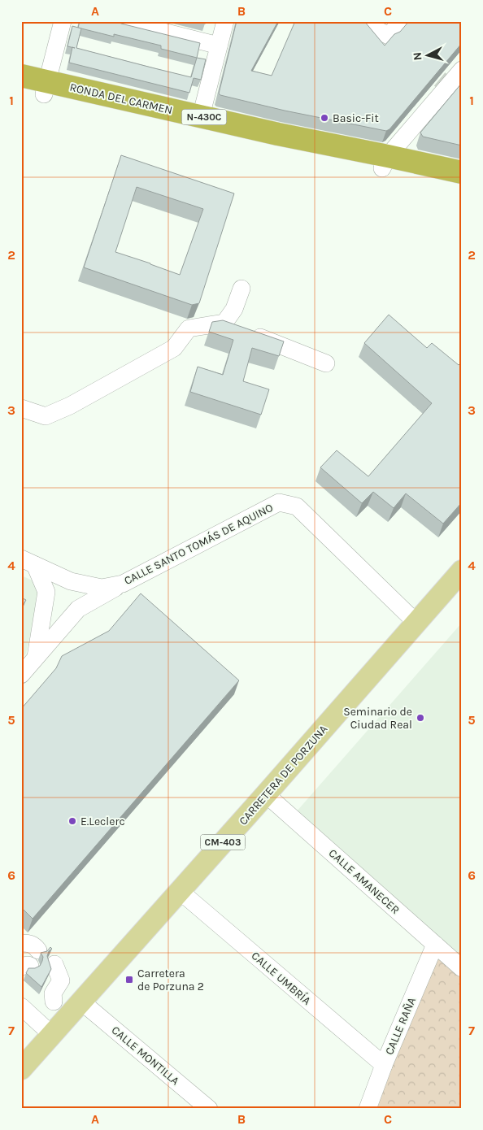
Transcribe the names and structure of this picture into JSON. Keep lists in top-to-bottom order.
{
  "streets": {
    "highway": ["RONDA DEL CARMEN", "N-430C"],
    "main road": ["CARRETERA DE PORZUNA", "CM-403"],
    "street": [
      "CALLE SANTO TOMÁS DE AQUINO",
      "CALLE AMANECER",
      "CALLE UMBRÍA",
      "CALLE RAÑA",
      "CALLE MONTILLA"
    ]
  },
  "crossings": [
    ["RONDA DEL CARMEN", "N-430C"],
    ["CALLE SANTO TOMÁS DE AQUINO", "CARRETERA DE PORZUNA"],
    ["CARRETERA DE PORZUNA", "CALLE AMANECER"],
    ["CARRETERA DE PORZUNA", "CALLE UMBRÍA"],
    ["CARRETERA DE PORZUNA", "CALLE MONTILLA"],
    ["CALLE AMANECER", "CALLE RAÑA"],
    ["CALLE UMBRÍA", "CALLE RAÑA"]
  ],
  "places": {
    "other": ["Basic-Fit", "Seminario de Ciudad Real", "E.Leclerc"],
    "transit": ["Carretera de Porzuna 2"]
  },
  "north": "left",
  "grid": {
    "columns": ["A", "B", "C"],
    "rows": [
      "1",
      "2",
      "3",
      "4",
      "5",
      "6",
      "7"
    ]
  }
}
